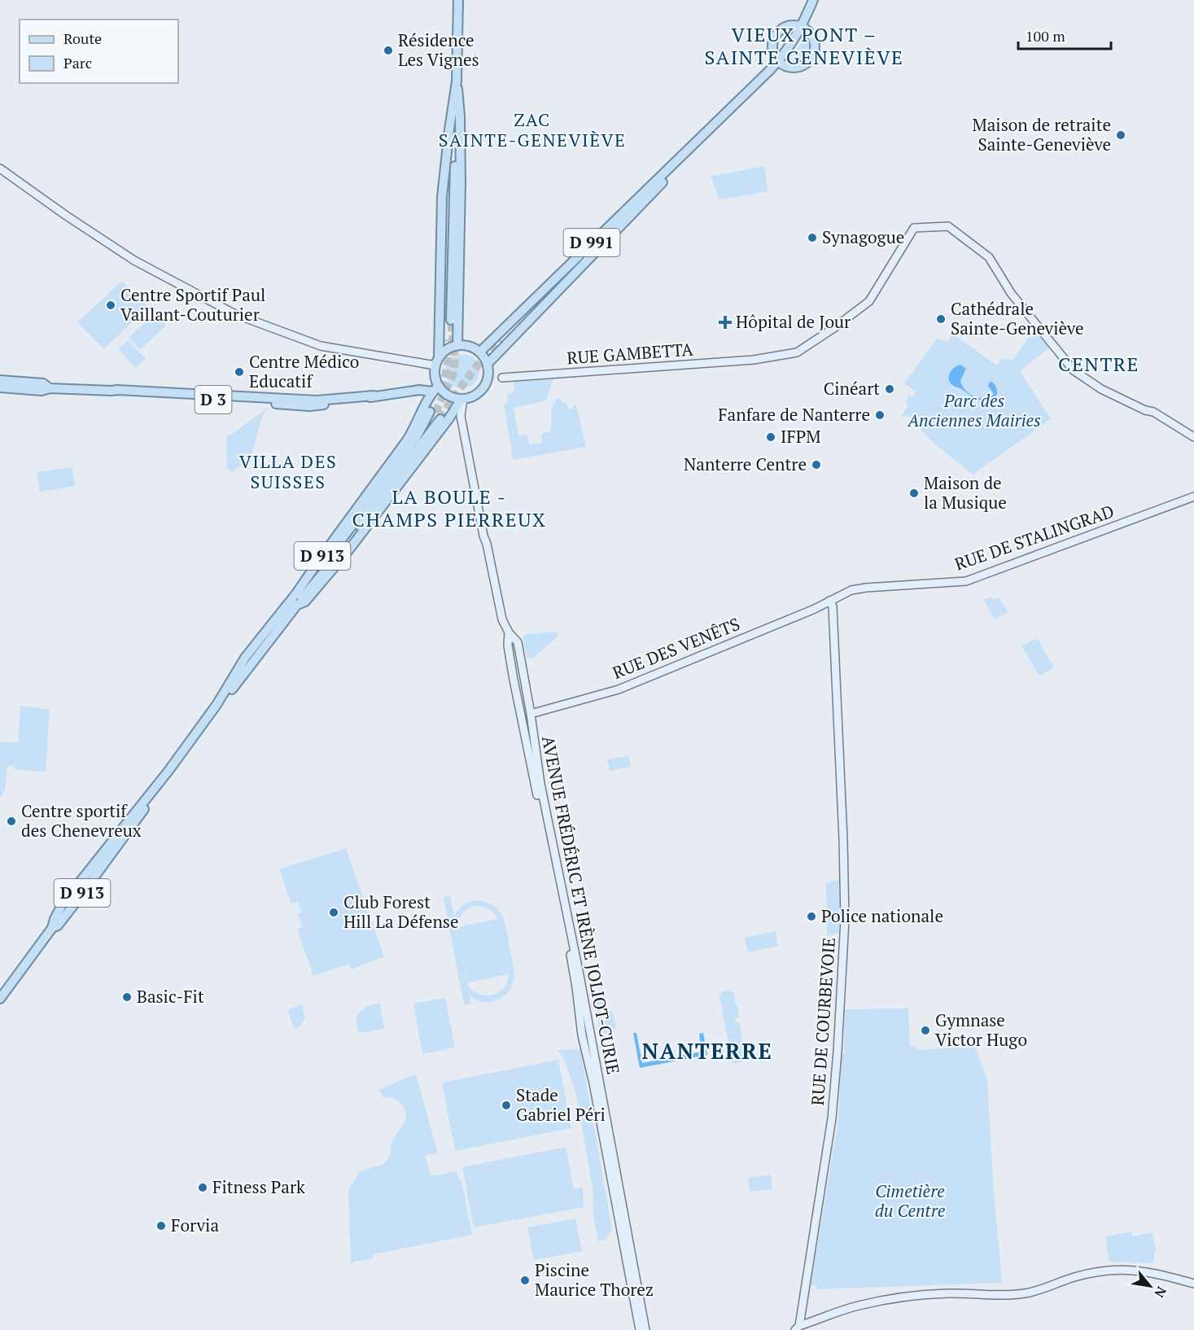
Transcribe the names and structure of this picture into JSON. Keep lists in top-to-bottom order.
{
  "streets": {
    "main road": ["D 991", "D 3", "D 913"],
    "street": [
      "RUE GAMBETTA",
      "RUE DE STALINGRAD",
      "RUE DES VENÊTS",
      "AVENUE FRÉDÉRIC ET IRÈNE JOLIOT-CURIE",
      "RUE DE COURBEVOIE"
    ]
  },
  "crossings": [
    ["D 991", "D 3"],
    ["D 991", "D 913"],
    ["D 991", "AVENUE FRÉDÉRIC ET IRÈNE JOLIOT-CURIE"],
    ["D 3", "D 913"],
    ["D 3", "AVENUE FRÉDÉRIC ET IRÈNE JOLIOT-CURIE"],
    ["RUE DE STALINGRAD", "RUE DES VENÊTS"],
    ["RUE DE STALINGRAD", "RUE DE COURBEVOIE"],
    ["D 913", "AVENUE FRÉDÉRIC ET IRÈNE JOLIOT-CURIE"],
    ["RUE DES VENÊTS", "AVENUE FRÉDÉRIC ET IRÈNE JOLIOT-CURIE"],
    ["RUE DES VENÊTS", "RUE DE COURBEVOIE"]
  ],
  "districts": [
    "VIEUX PONT – SAINTE GENEVIÈVE",
    "ZAC SAINTE-GENEVIÈVE",
    "CENTRE",
    "VILLA DES SUISSES",
    "LA BOULE - CHAMPS PIERREUX",
    "NANTERRE"
  ],
  "parks": ["Parc des Anciennes Mairies", "Cimetière du Centre"],
  "places": {
    "other": [
      "Résidence Les Vignes",
      "Maison de retraite Sainte-Geneviève",
      "Synagogue",
      "Centre Sportif Paul Vaillant-Couturier",
      "Cathédrale Sainte-Geneviève",
      "Centre Médico Educatif",
      "Cinéart",
      "Fanfare de Nanterre",
      "IFPM",
      "Nanterre Centre",
      "Maison de la Musique",
      "Centre sportif des Chenevreux",
      "Club Forest Hill La Défense",
      "Police nationale",
      "Basic-Fit",
      "Gymnase Victor Hugo",
      "Stade Gabriel Péri",
      "Fitness Park",
      "Forvia",
      "Piscine Maurice Thorez"
    ],
    "health": ["Hôpital de Jour"]
  },
  "legend": ["Route", "Parc"],
  "scale_bar": "100 m",
  "north": "bottom right"
}
